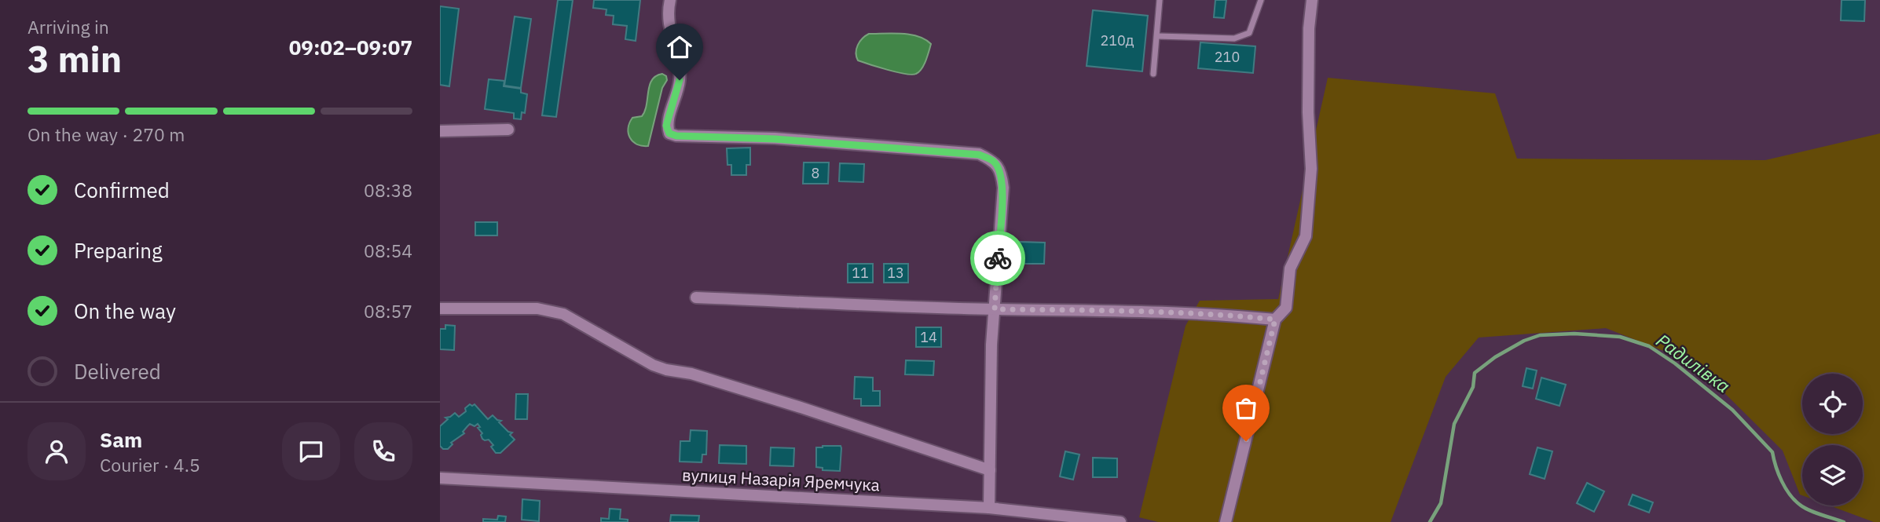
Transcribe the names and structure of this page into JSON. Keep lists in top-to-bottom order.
{
  "streets": {
    "street": ["вулиця Назарія Яремчука"]
  },
  "water": ["Радилівка"],
  "house_numbers": [
    "210д",
    "210",
    "8",
    "11",
    "13",
    "14"
  ],
  "page": {
    "heading": ["3 min", "Arriving in", "09:02–09:07"],
    "panel": ["Sam", "Courier · 4.5"],
    "bar": "On the way · 270 m",
    "list": [
      ["Confirmed", "08:38"],
      ["Preparing", "08:54"],
      ["On the way", "08:57"],
      "Delivered"
    ]
  }
}
